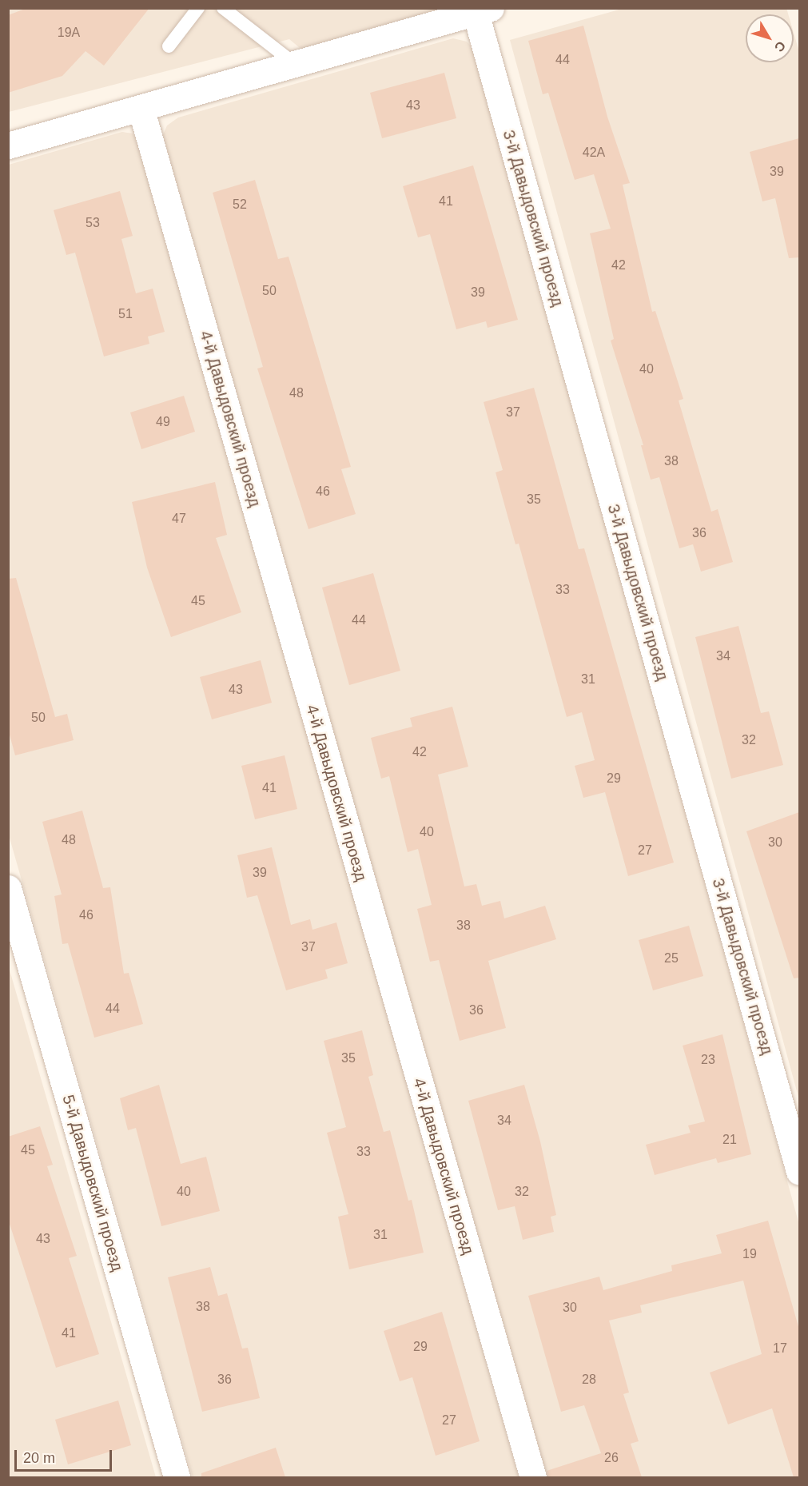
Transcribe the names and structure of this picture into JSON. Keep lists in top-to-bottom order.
{
  "streets": {
    "street": ["3-й Давыдовский проезд", "4-й Давыдовский проезд", "5-й Давыдовский проезд"]
  },
  "house_numbers": [
    "19А",
    "44",
    "43",
    "42А",
    "39",
    "41",
    "52",
    "53",
    "42",
    "50",
    "39",
    "51",
    "40",
    "48",
    "37",
    "49",
    "38",
    "46",
    "35",
    "47",
    "36",
    "33",
    "45",
    "44",
    "34",
    "31",
    "43",
    "50",
    "32",
    "42",
    "29",
    "41",
    "40",
    "48",
    "30",
    "27",
    "39",
    "46",
    "38",
    "37",
    "25",
    "44",
    "36",
    "35",
    "23",
    "34",
    "21",
    "45",
    "33",
    "40",
    "32",
    "31",
    "43",
    "19",
    "38",
    "30",
    "41",
    "29",
    "17",
    "36",
    "28",
    "27",
    "26"
  ],
  "scale_bar": "20 m",
  "north": "bottom right"
}
